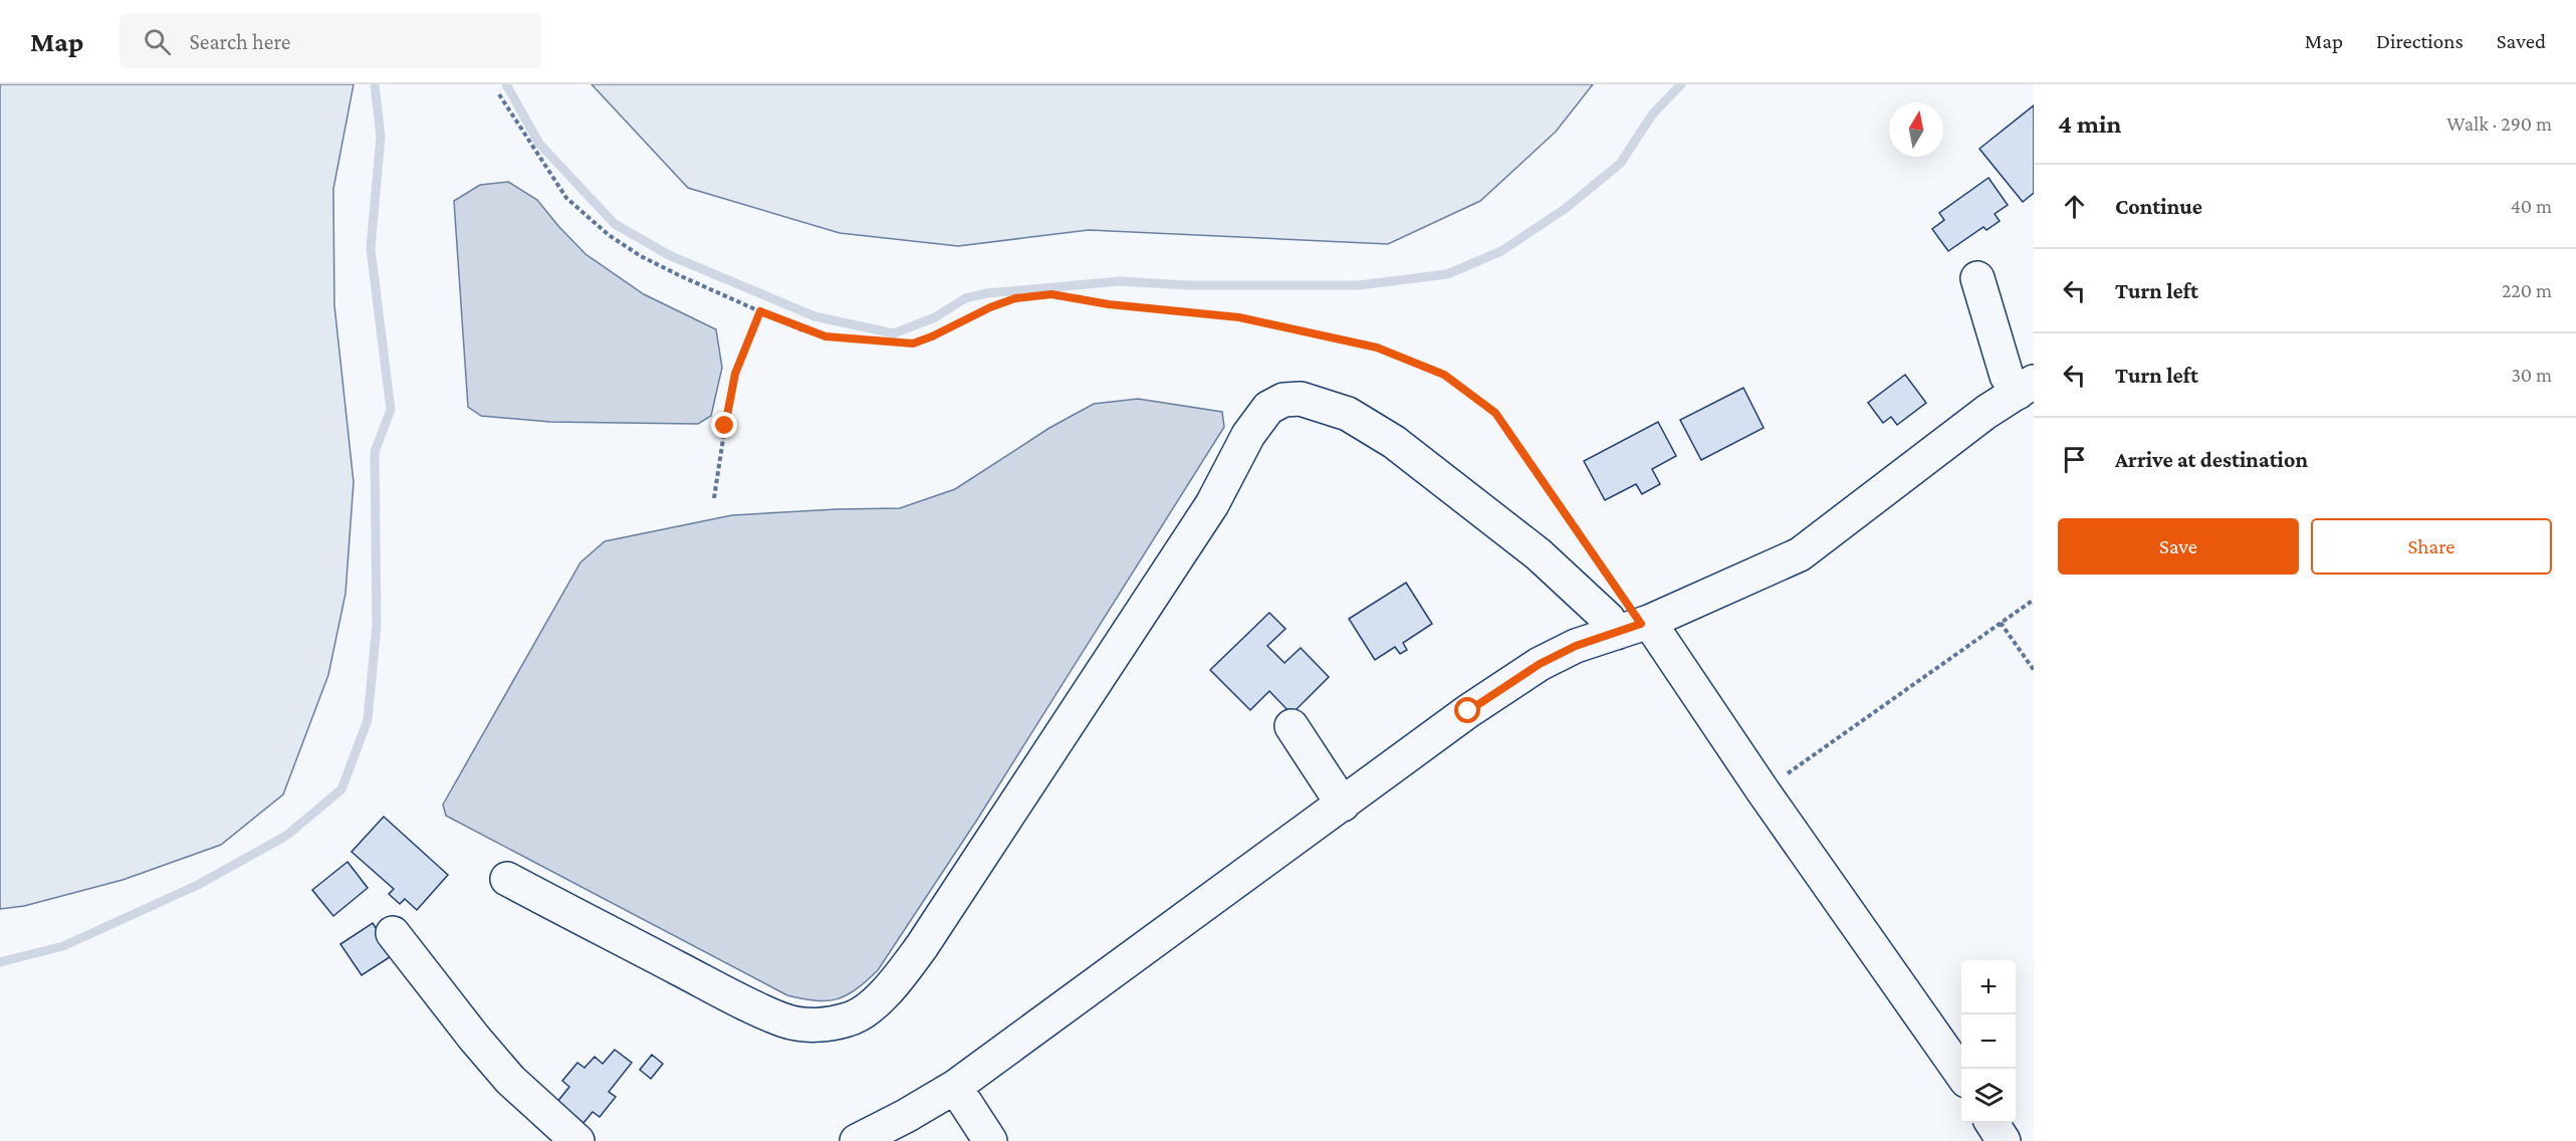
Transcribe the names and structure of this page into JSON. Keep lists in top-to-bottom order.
{
  "north": "top",
  "page": {
    "header": "Map",
    "search": "Search here",
    "nav": ["Map", "Directions", "Saved"],
    "heading": ["4 min", "Walk · 290 m"],
    "list": [
      ["Continue", "40 m"],
      ["Turn left", "220 m"],
      ["Turn left", "30 m"],
      "Arrive at destination"
    ],
    "buttons": ["Save", "Share"],
    "map_buttons": ["+", "−"]
  }
}
